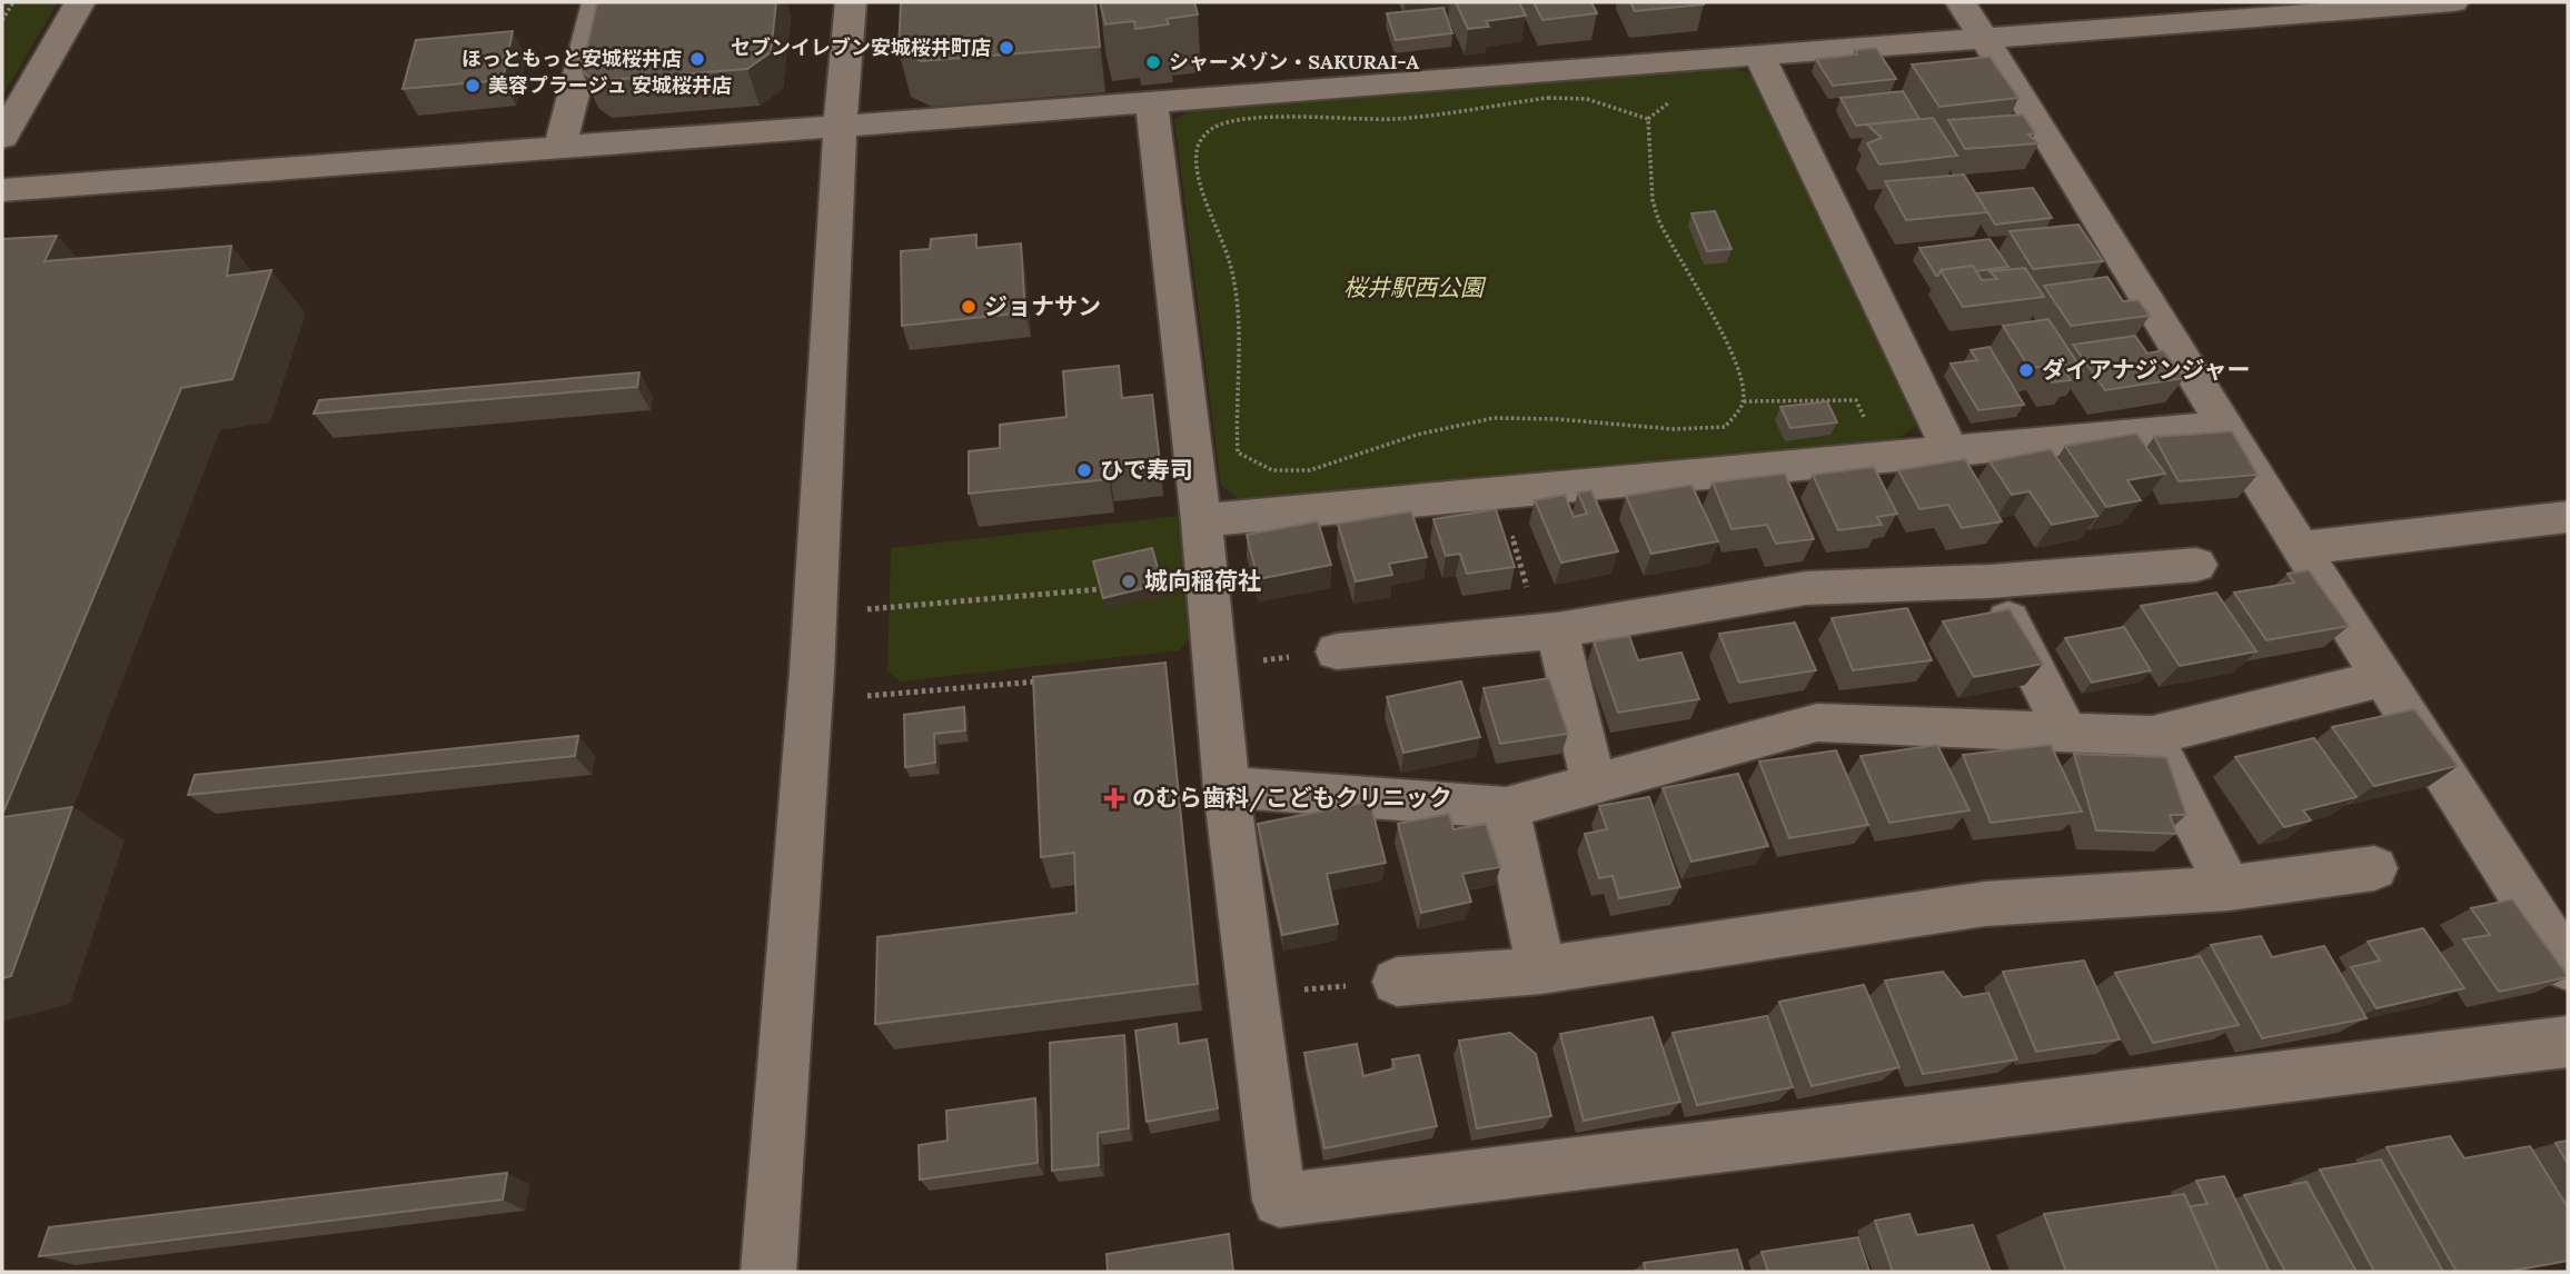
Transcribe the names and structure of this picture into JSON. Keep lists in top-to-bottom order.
{
  "parks": ["桜井駅西公園"],
  "places": {
    "other": [
      "セブンイレブン安城桜井町店",
      "ほっともっと安城桜井店",
      "シャーメゾン・SAKURAI-A",
      "美容プラージュ 安城桜井店",
      "ジョナサン",
      "ダイアナジンジャー",
      "ひで寿司",
      "城向稲荷社"
    ],
    "health": ["のむら歯科/こどもクリニック"]
  }
}
